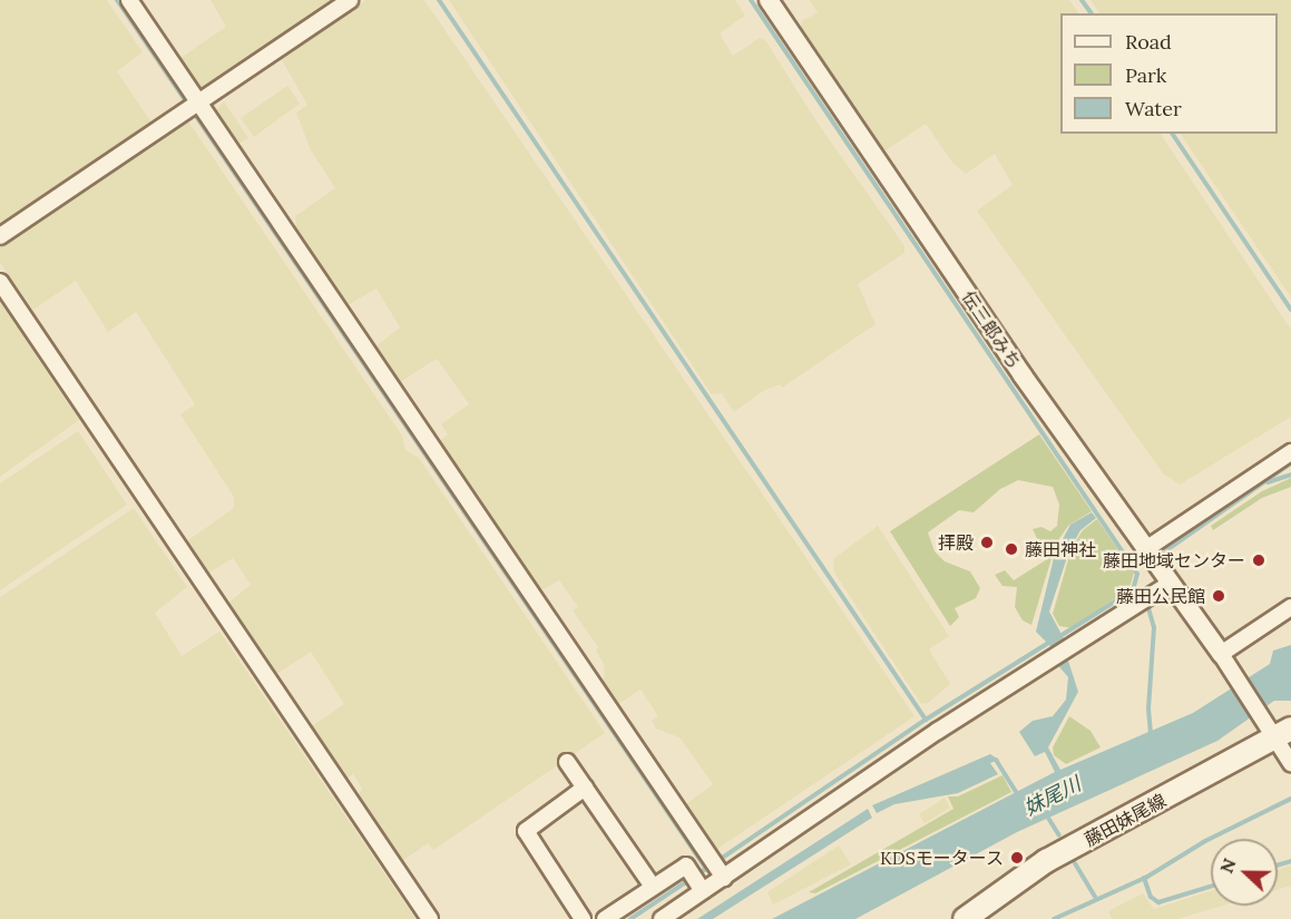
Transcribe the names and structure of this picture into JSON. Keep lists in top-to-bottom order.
{
  "streets": {
    "main road": ["藤田妹尾線"],
    "street": ["伝三郎みち"]
  },
  "water": ["妹尾川"],
  "places": [
    "拝殿",
    "藤田神社",
    "藤田地域センター",
    "藤田公民館",
    "KDSモータース"
  ],
  "legend": ["Road", "Park", "Water"],
  "north": "left"
}
